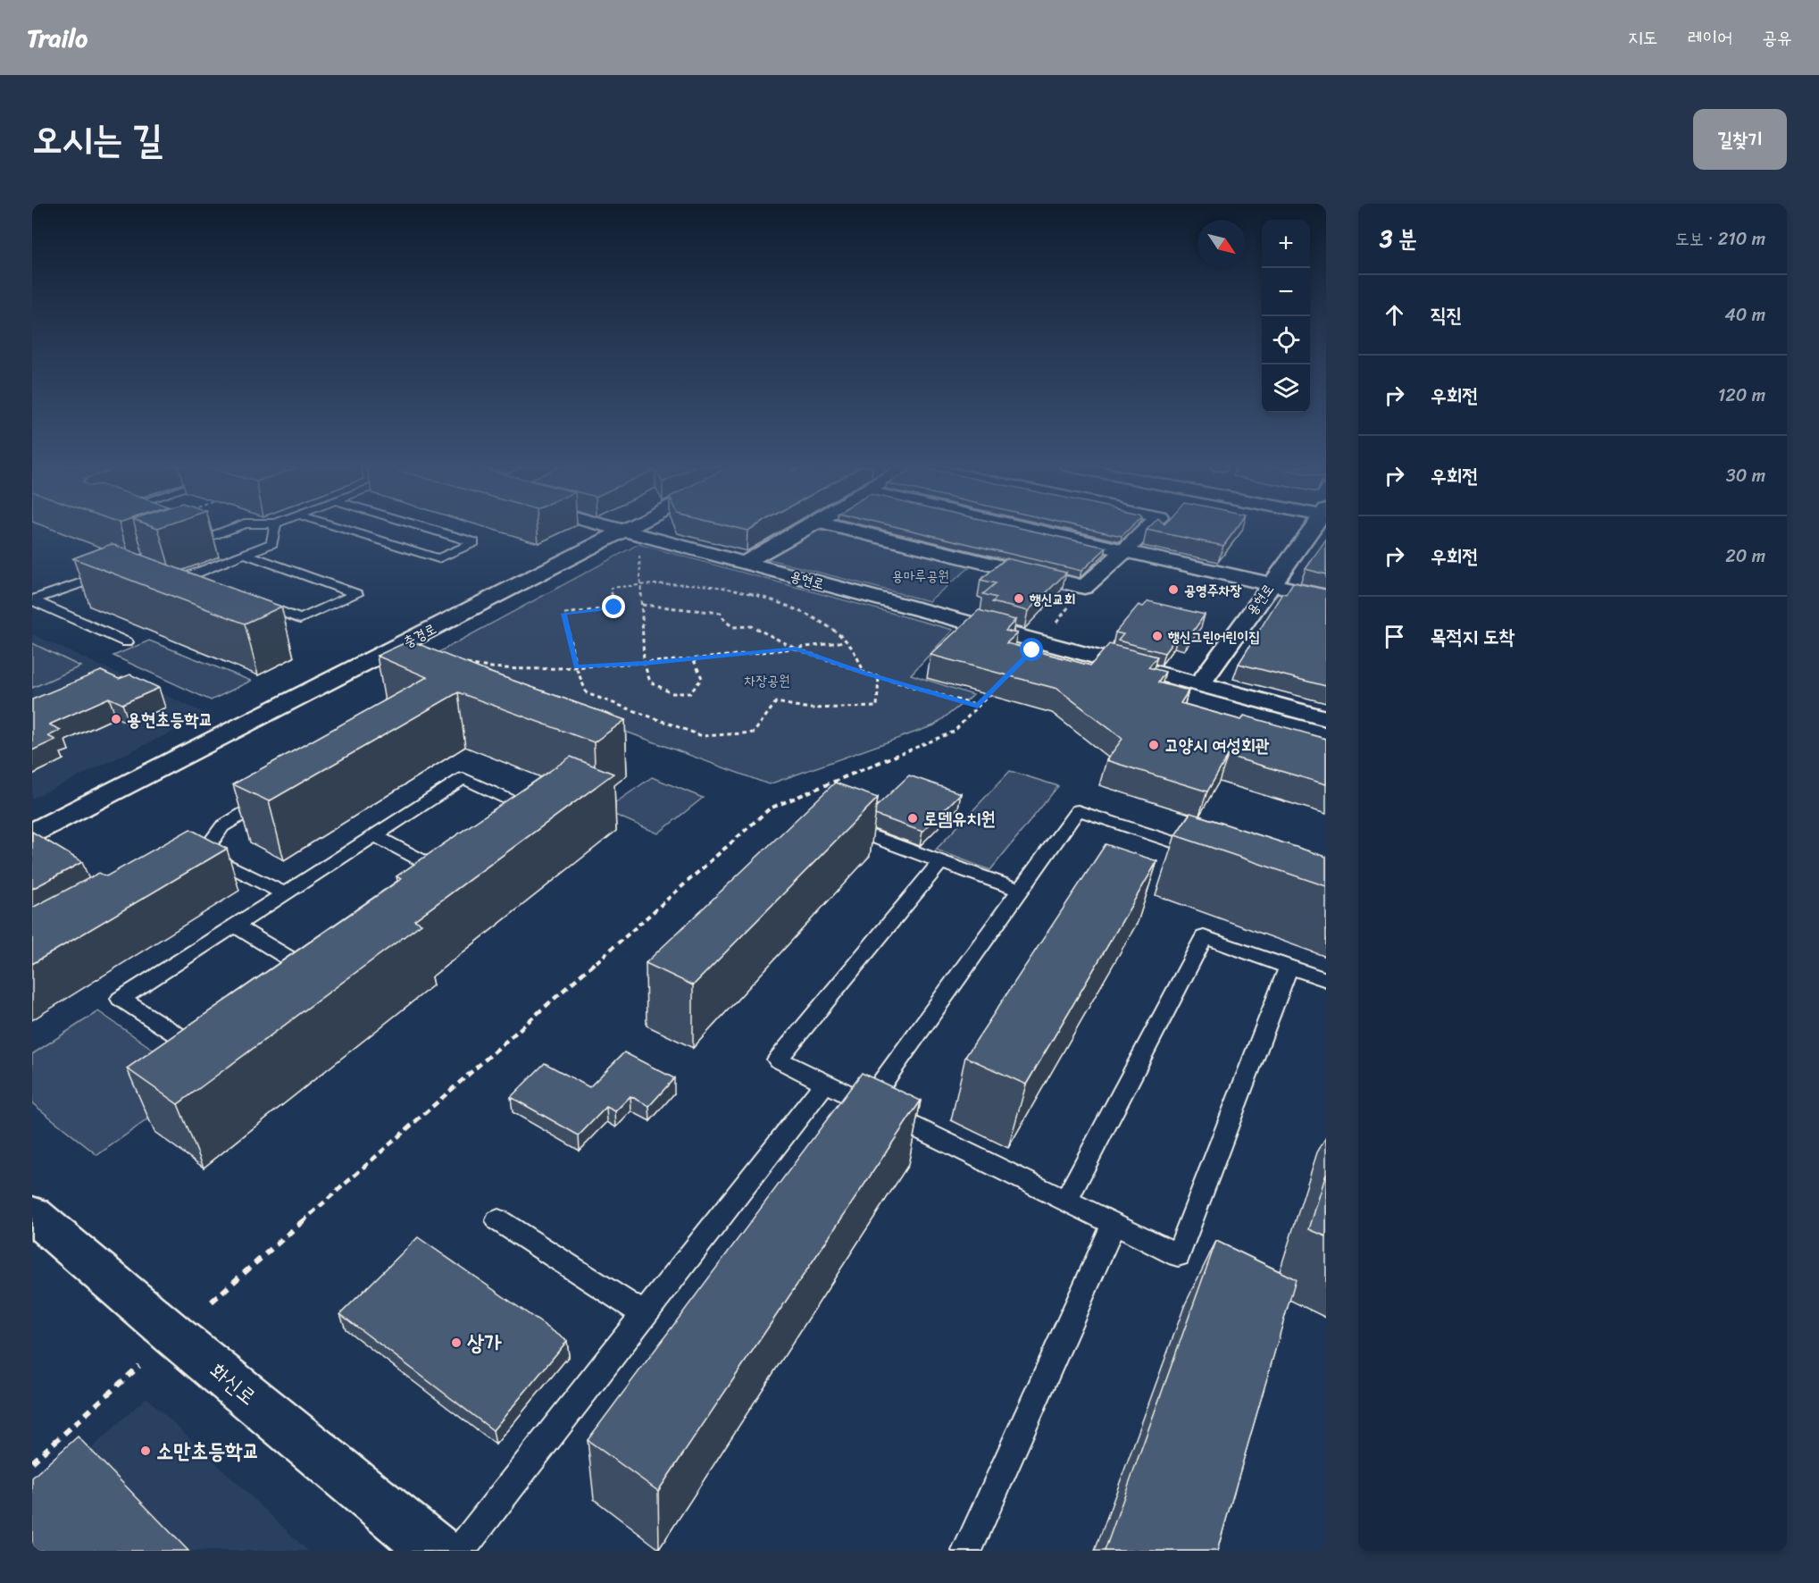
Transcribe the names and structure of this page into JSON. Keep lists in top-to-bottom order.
{
  "streets": {
    "street": ["용현로", "충경로", "화신로"]
  },
  "crossings": [
    ["용현로", "충경로"]
  ],
  "parks": ["용마루공원", "차장공원"],
  "places": [
    "공영주차장",
    "행신교회",
    "행신그린어린이집",
    "용현초등학교",
    "고양시 여성회관",
    "로뎀유치원",
    "상가",
    "소만초등학교"
  ],
  "north": "bottom right",
  "page": {
    "header": "Trailo",
    "nav": ["지도", "레이어", "공유"],
    "title": "오시는 길",
    "buttons": "길찾기",
    "heading": ["3 분", "도보 · 210 m"],
    "map_buttons": ["+", "−"],
    "list": [
      ["직진", "40 m"],
      ["우회전", "120 m"],
      ["우회전", "30 m"],
      ["우회전", "20 m"],
      "목적지 도착"
    ]
  }
}
